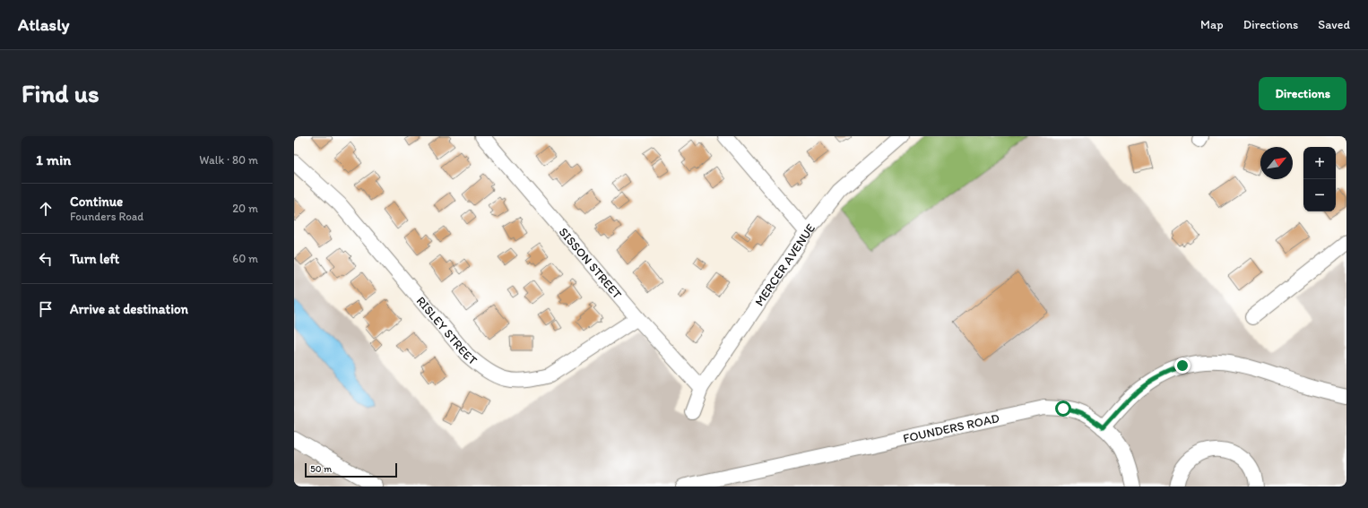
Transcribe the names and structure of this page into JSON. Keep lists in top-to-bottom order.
{
  "streets": {
    "street": [
      "SISSON STREET",
      "MERCER AVENUE",
      "RISLEY STREET",
      "FOUNDERS ROAD"
    ]
  },
  "crossings": [
    ["SISSON STREET", "MERCER AVENUE"],
    ["SISSON STREET", "RISLEY STREET"]
  ],
  "scale_bar": "50 m",
  "north": "top right",
  "page": {
    "header": "Atlasly",
    "nav": ["Map", "Directions", "Saved"],
    "buttons": "Directions",
    "title": "Find us",
    "heading": ["1 min", "Walk · 80 m"],
    "map_buttons": ["+", "−"],
    "list": [
      ["Continue", "Founders Road", "20 m"],
      ["Turn left", "60 m"],
      "Arrive at destination"
    ],
    "scale": "50 m"
  }
}
